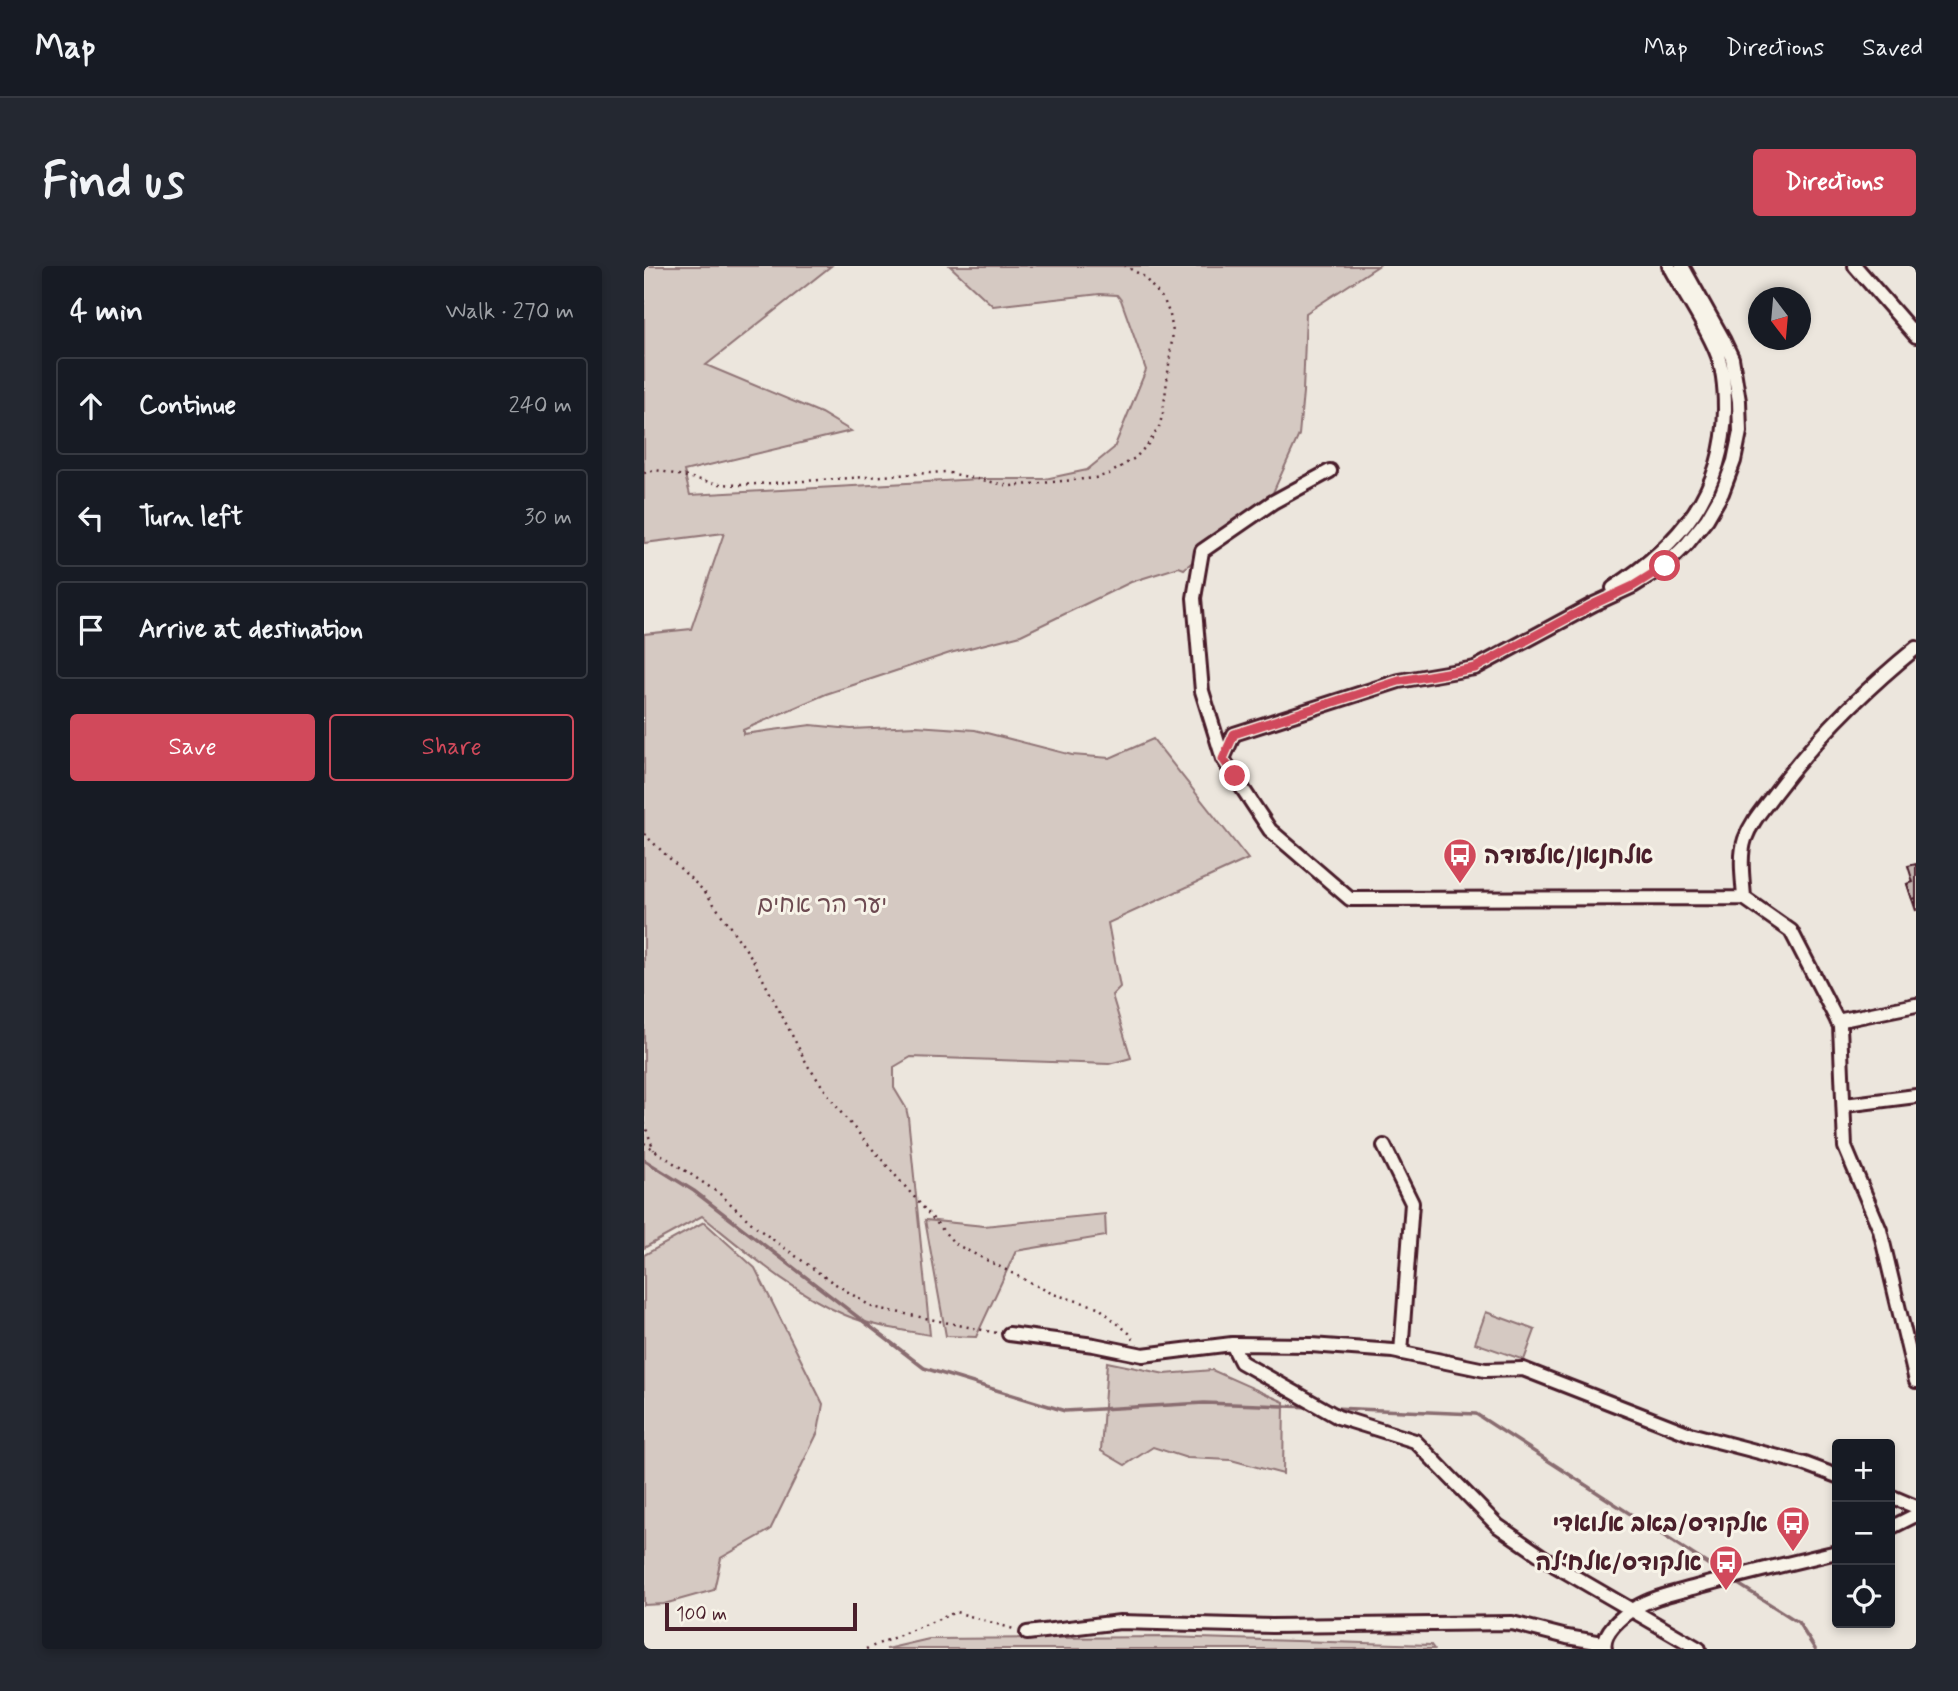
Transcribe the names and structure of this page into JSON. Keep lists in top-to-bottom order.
{
  "parks": ["יער הר אחים"],
  "places": {
    "bus stop": ["אלחנאן/אלעודה", "אלקודס/באב אלואדי", "אלקודס/אלח׳לה"]
  },
  "scale_bar": "100 m",
  "north": "bottom",
  "page": {
    "header": "Map",
    "nav": ["Map", "Directions", "Saved"],
    "buttons": [
      "Directions",
      ["Save", "Share"]
    ],
    "title": "Find us",
    "heading": ["4 min", "Walk · 270 m"],
    "list": [
      ["Continue", "240 m"],
      ["Turn left", "30 m"],
      "Arrive at destination"
    ],
    "map_buttons": ["+", "−"],
    "scale": "100 m"
  }
}
